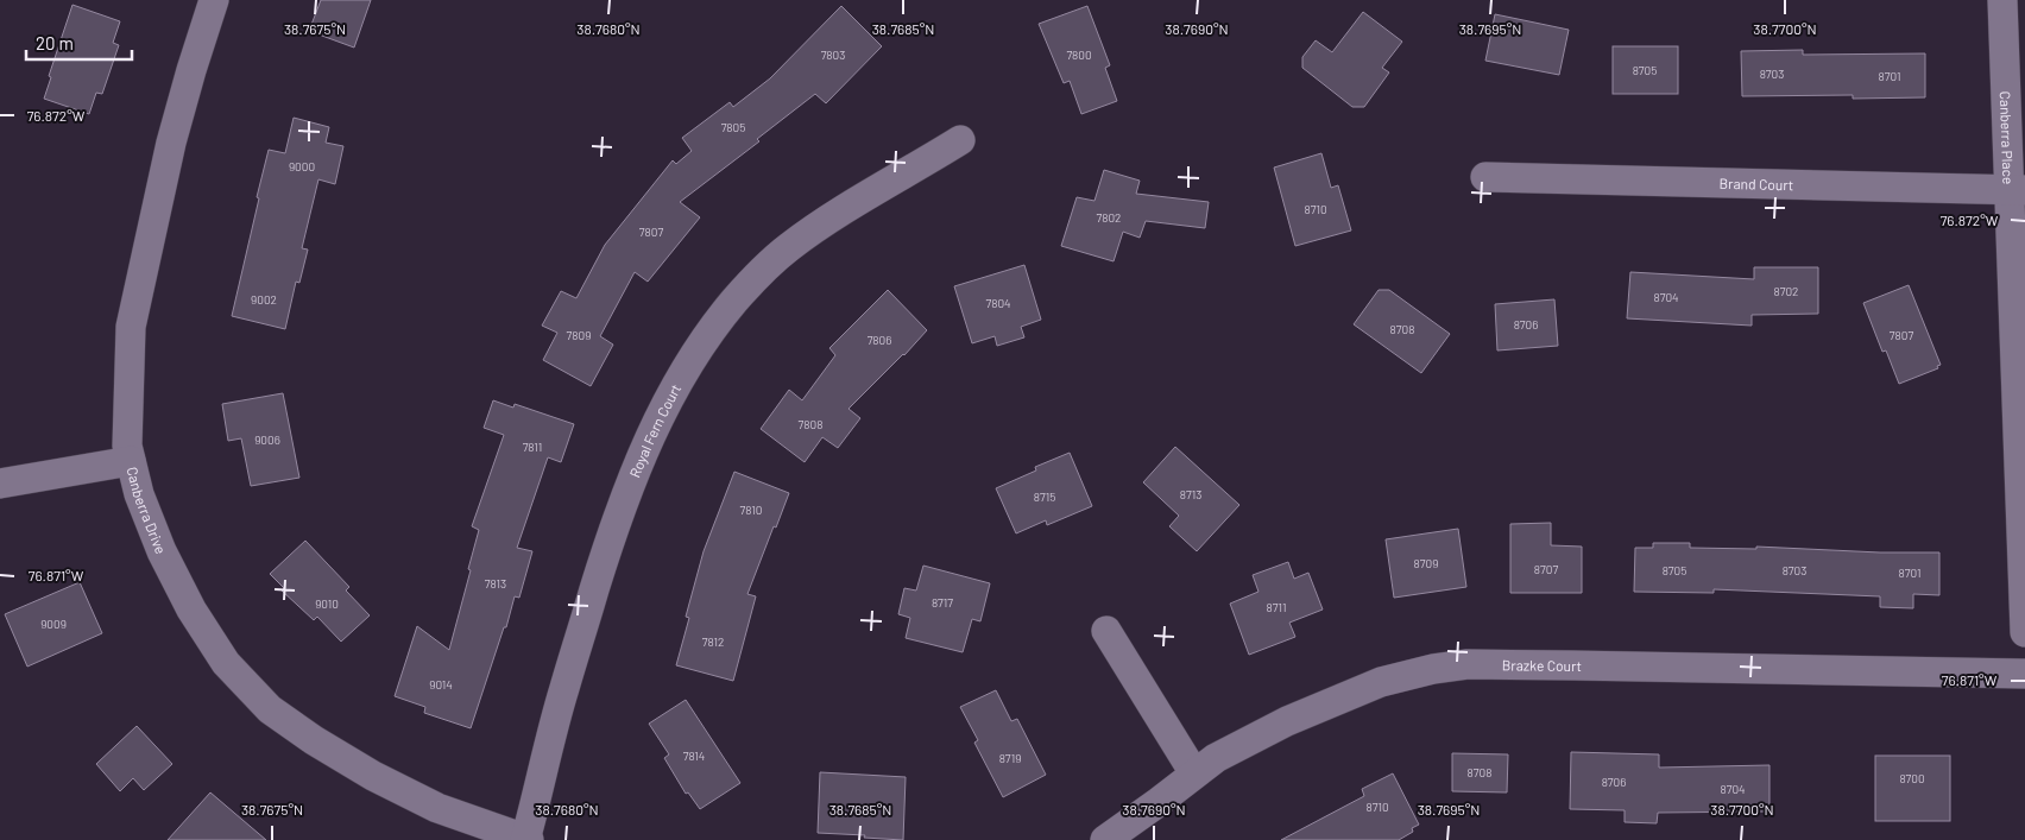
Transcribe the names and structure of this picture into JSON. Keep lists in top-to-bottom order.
{
  "streets": {
    "street": [
      "Canberra Place",
      "Brand Court",
      "Royal Fern Court",
      "Canberra Drive",
      "Brazke Court"
    ]
  },
  "crossings": [
    ["Canberra Place", "Brand Court"],
    ["Royal Fern Court", "Canberra Drive"]
  ],
  "house_numbers": [
    "7803",
    "7800",
    "8705",
    "8703",
    "8701",
    "7805",
    "9000",
    "8710",
    "7802",
    "7807",
    "8702",
    "8704",
    "9002",
    "7804",
    "8706",
    "8708",
    "7809",
    "7807",
    "7806",
    "7808",
    "9006",
    "7811",
    "8713",
    "8715",
    "7810",
    "8709",
    "8707",
    "8705",
    "8703",
    "8701",
    "7813",
    "8717",
    "9010",
    "8711",
    "9009",
    "7812",
    "9014",
    "7814",
    "8719",
    "8708",
    "8700",
    "8706",
    "8704",
    "8710"
  ],
  "scale_bar": "20 m",
  "coordinates": [
    "38.7675°N",
    "38.7680°N",
    "38.7685°N",
    "38.7690°N",
    "38.7695°N",
    "38.7700°N",
    "76.872°W",
    "76.871°W"
  ]
}
